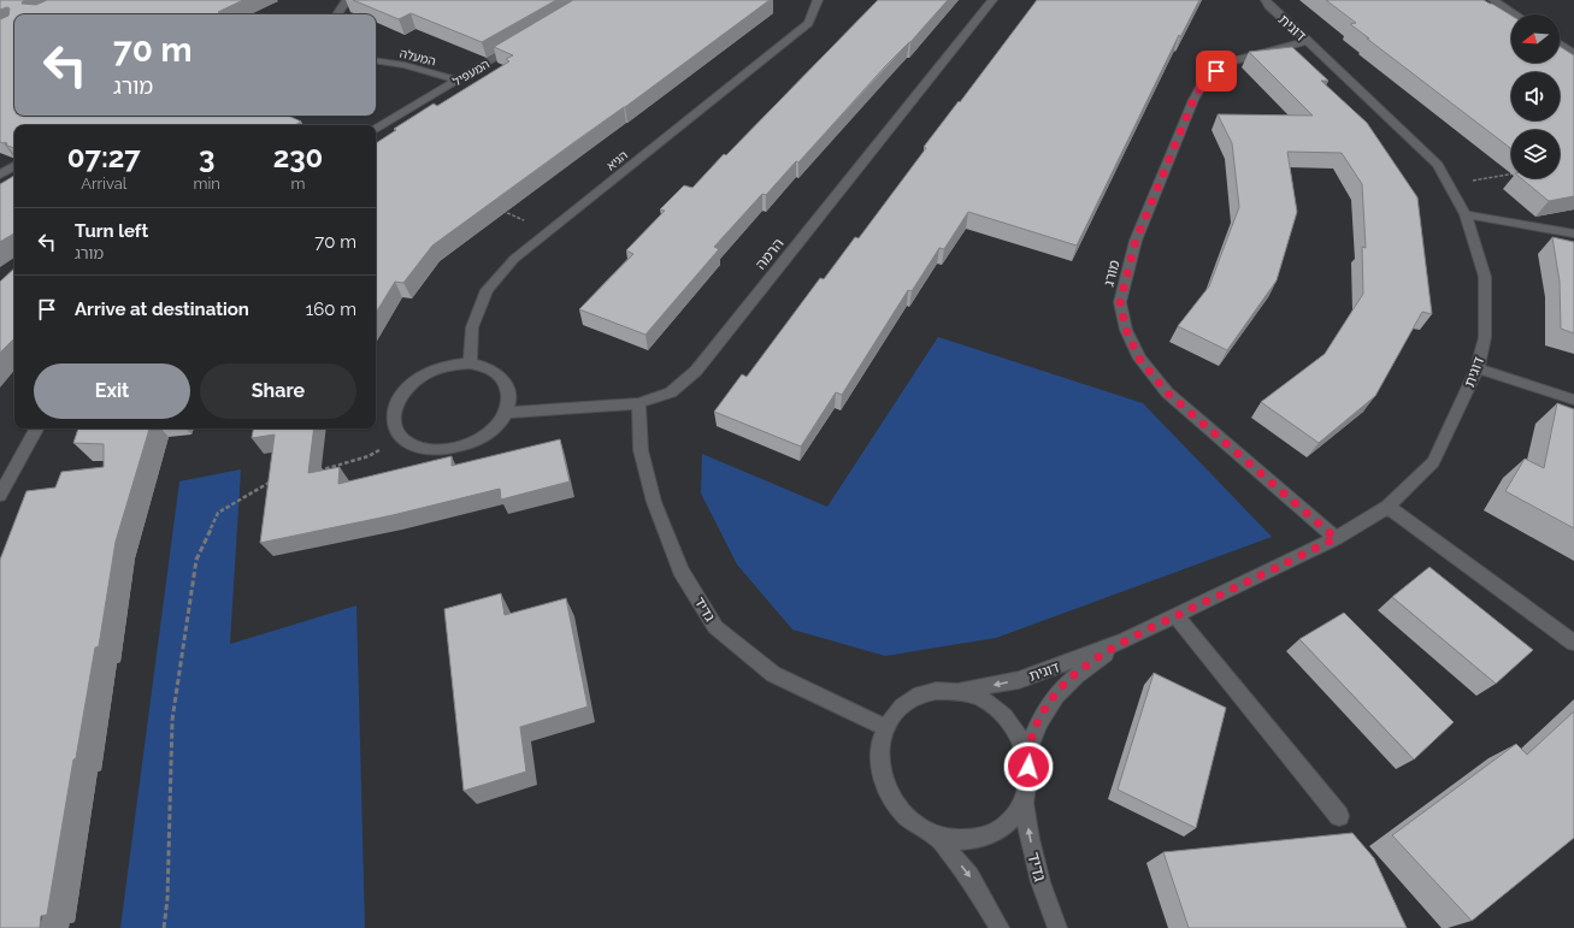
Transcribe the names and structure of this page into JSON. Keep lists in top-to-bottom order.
{
  "streets": {
    "street": [
      "דוגית",
      "המעלה",
      "המעפיל",
      "הגיא",
      "הרמה",
      "מורג",
      "גדיד"
    ]
  },
  "crossings": [
    ["דוגית", "מורג"],
    ["דוגית", "גדיד"],
    ["המעלה", "המעפיל"],
    ["הגיא", "הרמה"],
    ["הרמה", "גדיד"]
  ],
  "north": "left",
  "page": {
    "turn": ["70 m", "מורג"],
    "eta": [
      "07:27",
      "Arrival",
      "3",
      "min",
      "230",
      "m"
    ],
    "list": [
      {
        "name": "Turn left",
        "note": "מורג",
        "value": "70 m"
      },
      {
        "name": "Arrive at destination",
        "value": "160 m"
      }
    ],
    "buttons": ["Exit", "Share"]
  }
}
